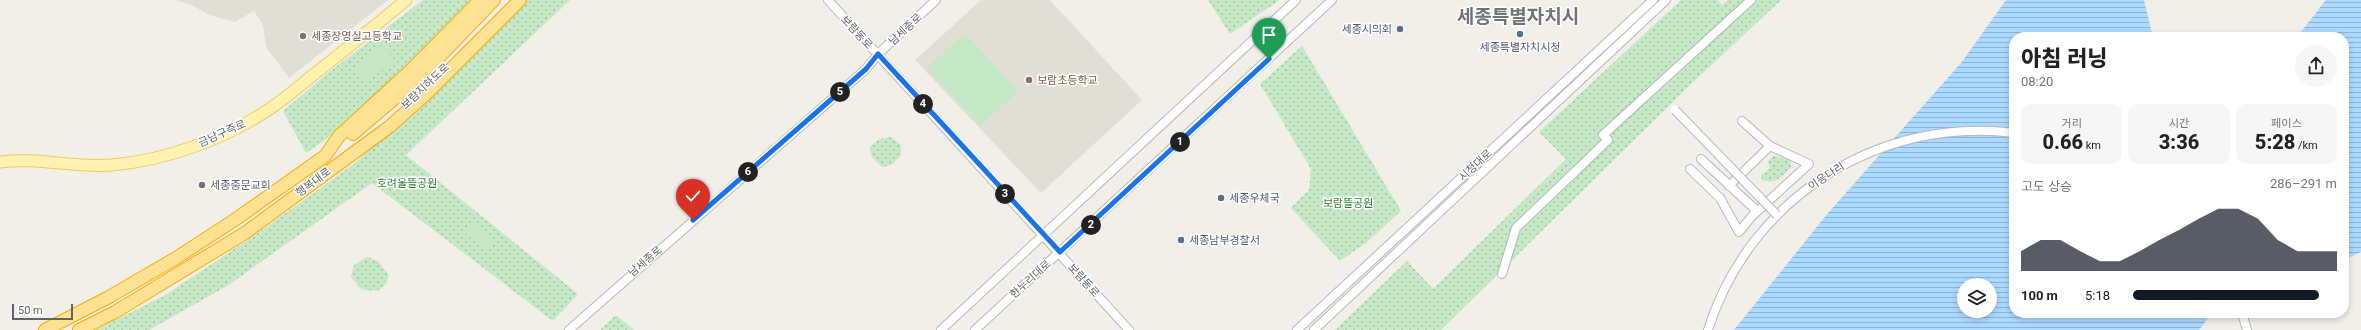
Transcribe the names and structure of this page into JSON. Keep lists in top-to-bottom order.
{
  "streets": {
    "highway": ["보람지하도로", "행복대로"],
    "main road": ["금남구즉로"],
    "street": [
      "남세종로",
      "보람동로",
      "시청대로",
      "이응다리",
      "한누리대로"
    ]
  },
  "crossings": [
    ["남세종로", "보람동로"],
    ["보람동로", "한누리대로"],
    ["보람지하도로", "행복대로"]
  ],
  "districts": ["세종특별자치시"],
  "parks": ["호려울뜰공원", "보람뜰공원"],
  "places": [
    "세종시의회",
    "세종특별자치시청",
    "세종장영실고등학교",
    "보람초등학교",
    "세종중문교회",
    "세종우체국",
    "세종남부경찰서"
  ],
  "scale_bar": "50 m",
  "page": {
    "heading": ["아침 러닝", "08:20"],
    "pins": [
      "5",
      "4",
      "1",
      "6",
      "3",
      "2"
    ],
    "stats": [
      ["거리", "0.66 km"],
      ["시간", "3:36"],
      ["페이스", "5:28 /km"]
    ],
    "chart": ["고도 상승", "286–291 m"],
    "list": [
      {
        "name": "100 m",
        "note": "5:18"
      }
    ],
    "scale": "50 m"
  }
}
